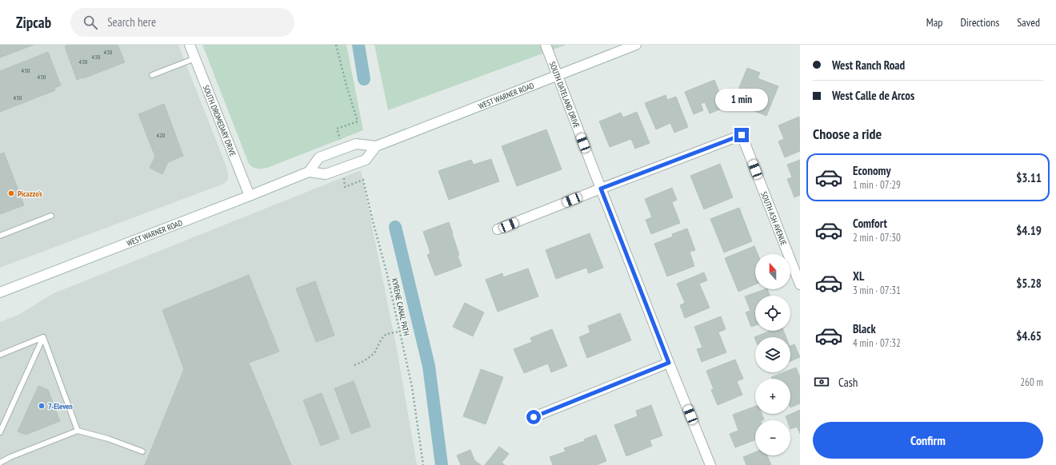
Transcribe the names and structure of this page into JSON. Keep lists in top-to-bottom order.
{
  "streets": {
    "street": [
      "SOUTH DATELAND DRIVE",
      "WEST WARNER ROAD",
      "SOUTH DROMEDARY DRIVE",
      "SOUTH ASH AVENUE"
    ],
    "path": ["KYRENE CANAL PATH"]
  },
  "crossings": [
    ["SOUTH DATELAND DRIVE", "WEST WARNER ROAD"],
    ["SOUTH DATELAND DRIVE", "SOUTH ASH AVENUE"],
    ["WEST WARNER ROAD", "SOUTH DROMEDARY DRIVE"]
  ],
  "places": ["Picazzo’s", "7-Eleven"],
  "house_numbers": [
    "430",
    "430",
    "430",
    "430",
    "430",
    "430",
    "420"
  ],
  "north": "top",
  "page": {
    "header": "Zipcab",
    "search": "Search here",
    "nav": ["Map", "Directions", "Saved"],
    "banner": ["West Ranch Road", "West Calle de Arcos"],
    "bubble": "1 min",
    "heading": "Choose a ride",
    "list": [
      {
        "name": "Economy",
        "note": "1 min · 07:29",
        "value": "$3.11"
      },
      {
        "name": "Comfort",
        "note": "2 min · 07:30",
        "value": "$4.19"
      },
      {
        "name": "XL",
        "note": "3 min · 07:31",
        "value": "$5.28"
      },
      {
        "name": "Black",
        "note": "4 min · 07:32",
        "value": "$4.65"
      }
    ],
    "map_buttons": ["+", "−"],
    "pay": ["Cash", "260 m"],
    "buttons": "Confirm"
  }
}
